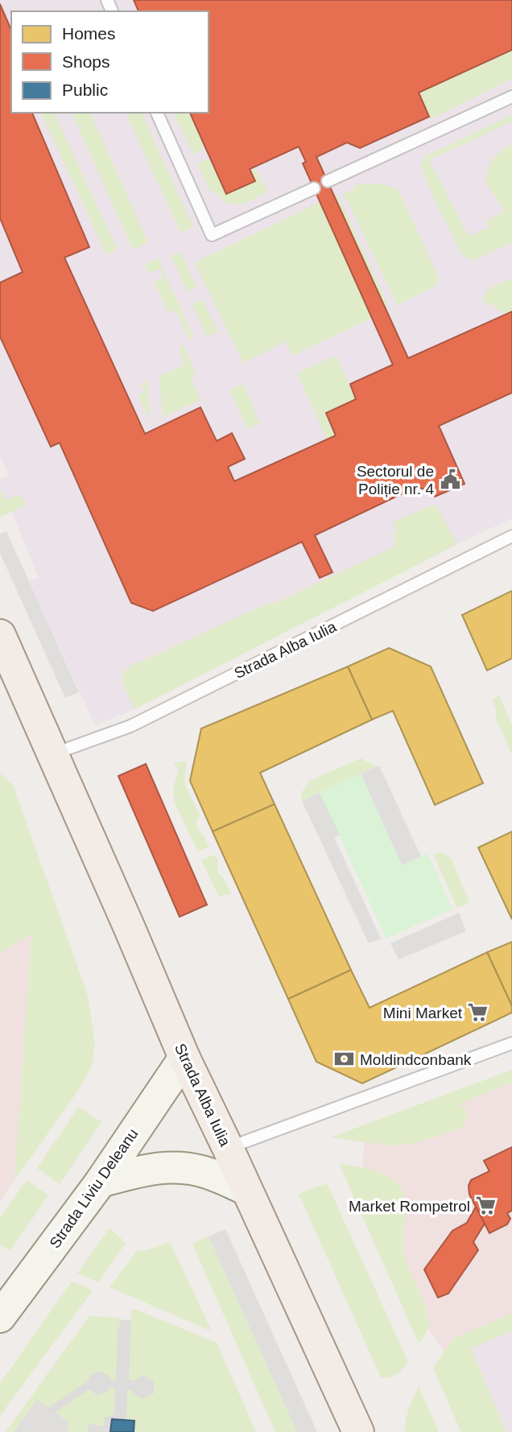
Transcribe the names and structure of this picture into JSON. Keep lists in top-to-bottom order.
{
  "streets": {
    "main road": ["Strada Alba Iulia", "Strada Liviu Deleanu"]
  },
  "crossings": [
    ["Strada Alba Iulia", "Strada Liviu Deleanu"]
  ],
  "places": {
    "public building": ["Sectorul de Poliție nr. 4"],
    "supermarket": ["Mini Market", "Market Rompetrol"],
    "bank": ["Moldindconbank"]
  },
  "legend": ["Homes", "Shops", "Public"]
}
